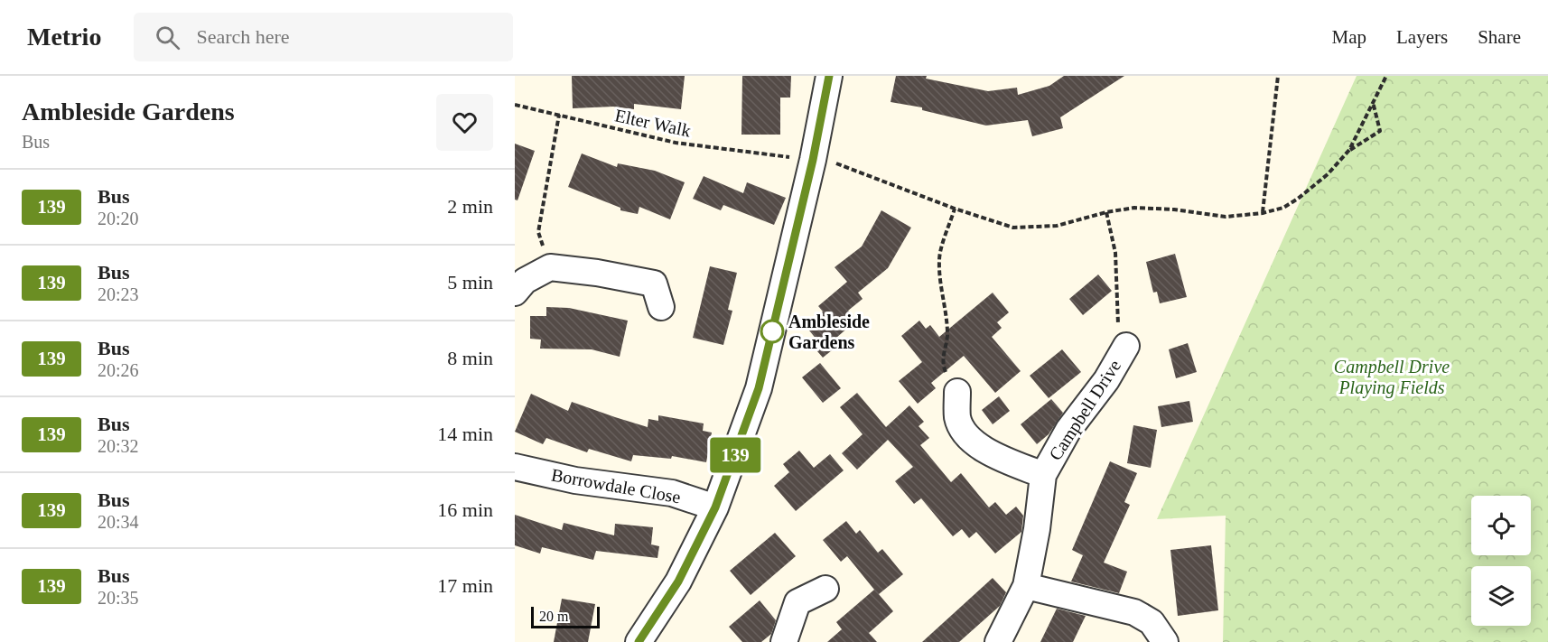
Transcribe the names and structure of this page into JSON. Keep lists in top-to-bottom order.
{
  "streets": {
    "street": ["Campbell Drive", "Borrowdale Close"],
    "path": ["Elter Walk"]
  },
  "parks": ["Campbell Drive Playing Fields"],
  "places": ["Ambleside Gardens"],
  "lines": ["bus line 139"],
  "scale_bar": "20 m",
  "page": {
    "header": "Metrio",
    "search": "Search here",
    "nav": ["Map", "Layers", "Share"],
    "heading": ["Ambleside Gardens", "Bus"],
    "on_map": "139",
    "list": [
      {
        "mark": "139",
        "name": "Bus",
        "note": "20:20",
        "value": "2 min"
      },
      {
        "mark": "139",
        "name": "Bus",
        "note": "20:23",
        "value": "5 min"
      },
      {
        "mark": "139",
        "name": "Bus",
        "note": "20:26",
        "value": "8 min"
      },
      {
        "mark": "139",
        "name": "Bus",
        "note": "20:32",
        "value": "14 min"
      },
      {
        "mark": "139",
        "name": "Bus",
        "note": "20:34",
        "value": "16 min"
      },
      {
        "mark": "139",
        "name": "Bus",
        "note": "20:35",
        "value": "17 min"
      }
    ],
    "scale": "20 m"
  }
}
